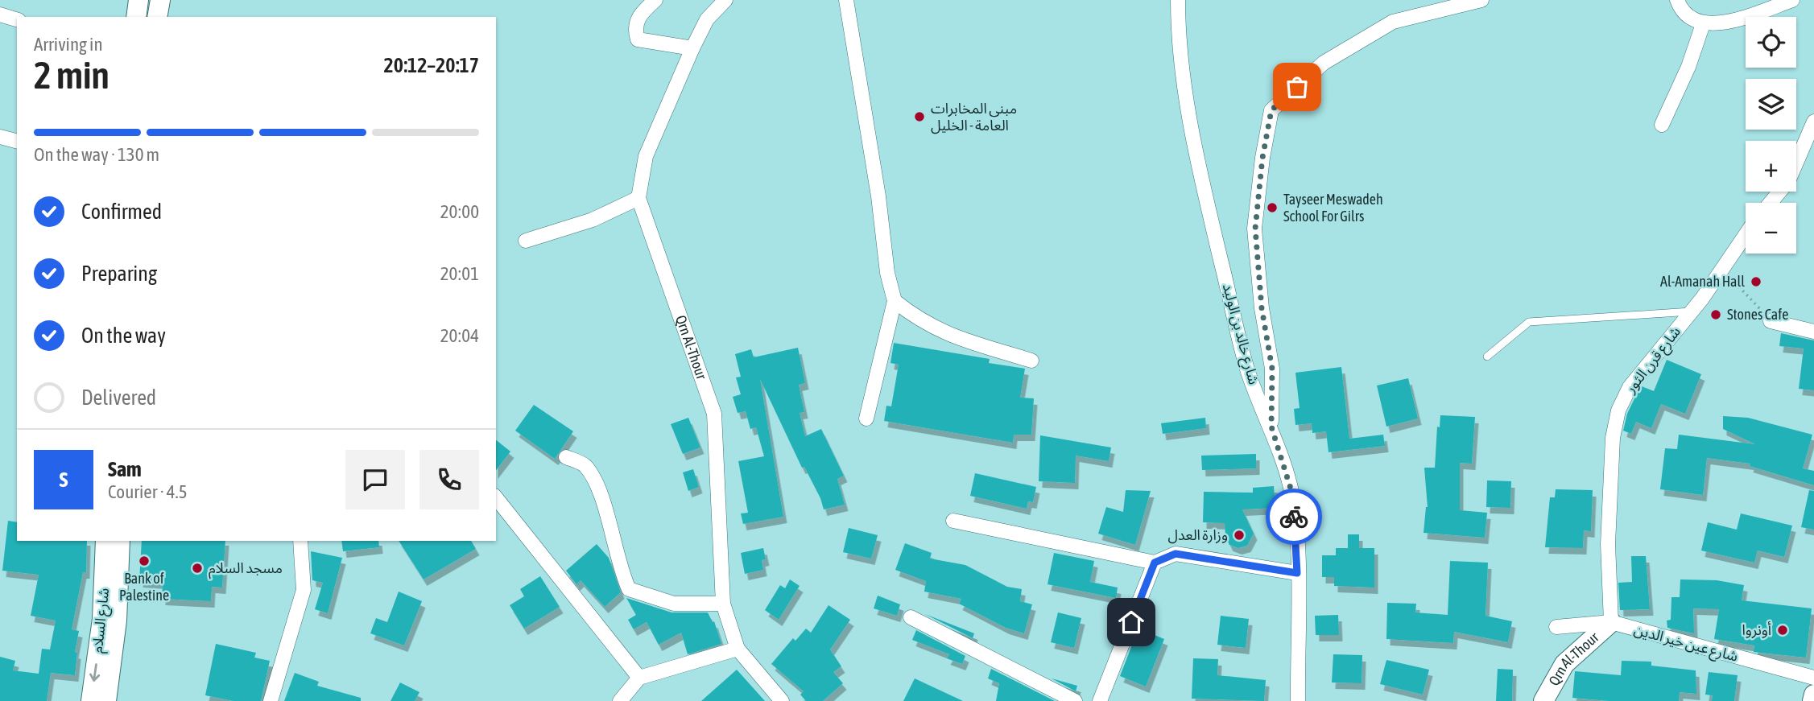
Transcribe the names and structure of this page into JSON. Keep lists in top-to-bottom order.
{
  "streets": {
    "main road": ["Qrn Al-Thour", "شارع السلام"],
    "street": ["شارع خالد بن الوليد", "شارع قرن الثور", "شارع عين خير الدين"]
  },
  "crossings": [
    ["Qrn Al-Thour", "شارع قرن الثور"],
    ["Qrn Al-Thour", "شارع عين خير الدين"],
    ["شارع قرن الثور", "شارع عين خير الدين"]
  ],
  "places": [
    "مبنى المخابرات العامة - الخليل",
    "Tayseer Meswadeh School For Gilrs",
    "Al-Amanah Hall",
    "Stones Cafe",
    "وزارة العدل",
    "Bank of Palestine",
    "مسجد السلام",
    "أونروا"
  ],
  "page": {
    "map_buttons": ["+", "−"],
    "heading": ["2 min", "Arriving in", "20:12–20:17"],
    "panel": ["Sam", "Courier · 4.5"],
    "bar": "On the way · 130 m",
    "list": [
      ["Confirmed", "20:00"],
      ["Preparing", "20:01"],
      ["On the way", "20:04"],
      "Delivered"
    ],
    "round": "S"
  }
}
